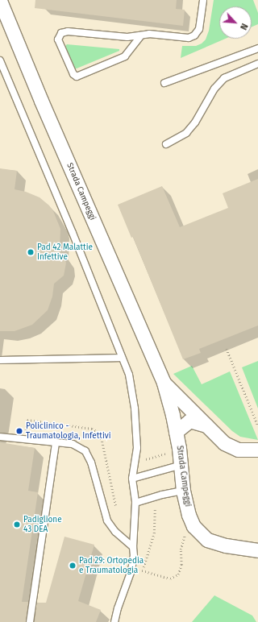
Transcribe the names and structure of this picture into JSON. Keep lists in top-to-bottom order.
{
  "streets": {
    "street": ["Strada Campeggi"]
  },
  "places": [
    "Pad 42 Malattie Infettive",
    "Policlinico - Traumatologia, Infettivi",
    "Padiglione 43 DEA",
    "Pad 29: Ortopedia e Traumatologia"
  ],
  "north": "bottom right"
}
